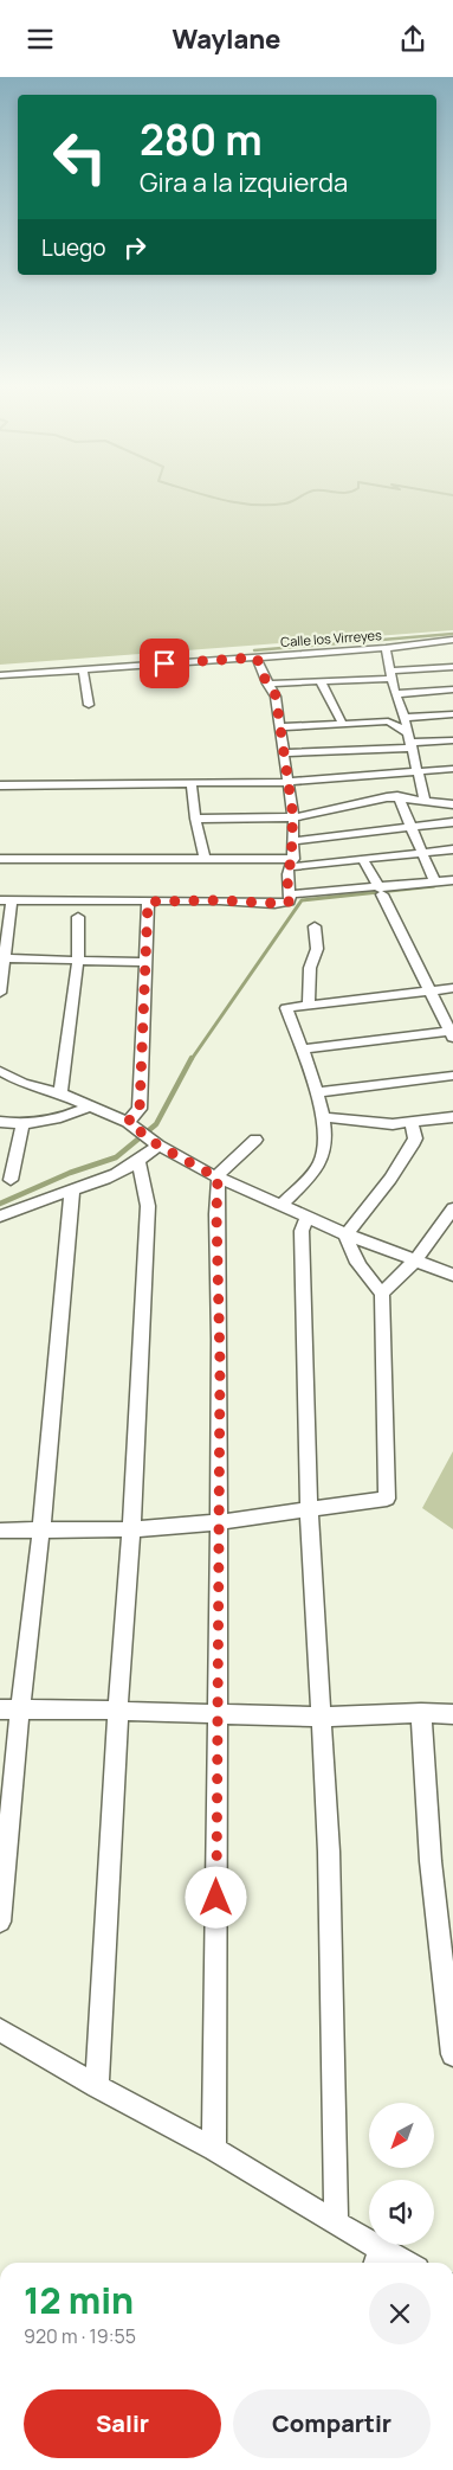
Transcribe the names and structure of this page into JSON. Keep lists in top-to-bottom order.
{
  "streets": {
    "street": ["Calle los Virreyes"]
  },
  "north": "bottom left",
  "page": {
    "header": "Waylane",
    "turn": ["280 m", "Gira a la izquierda"],
    "then": "Luego",
    "heading": ["12 min", "920 m · 19:55"],
    "buttons": ["Salir", "Compartir"]
  }
}
